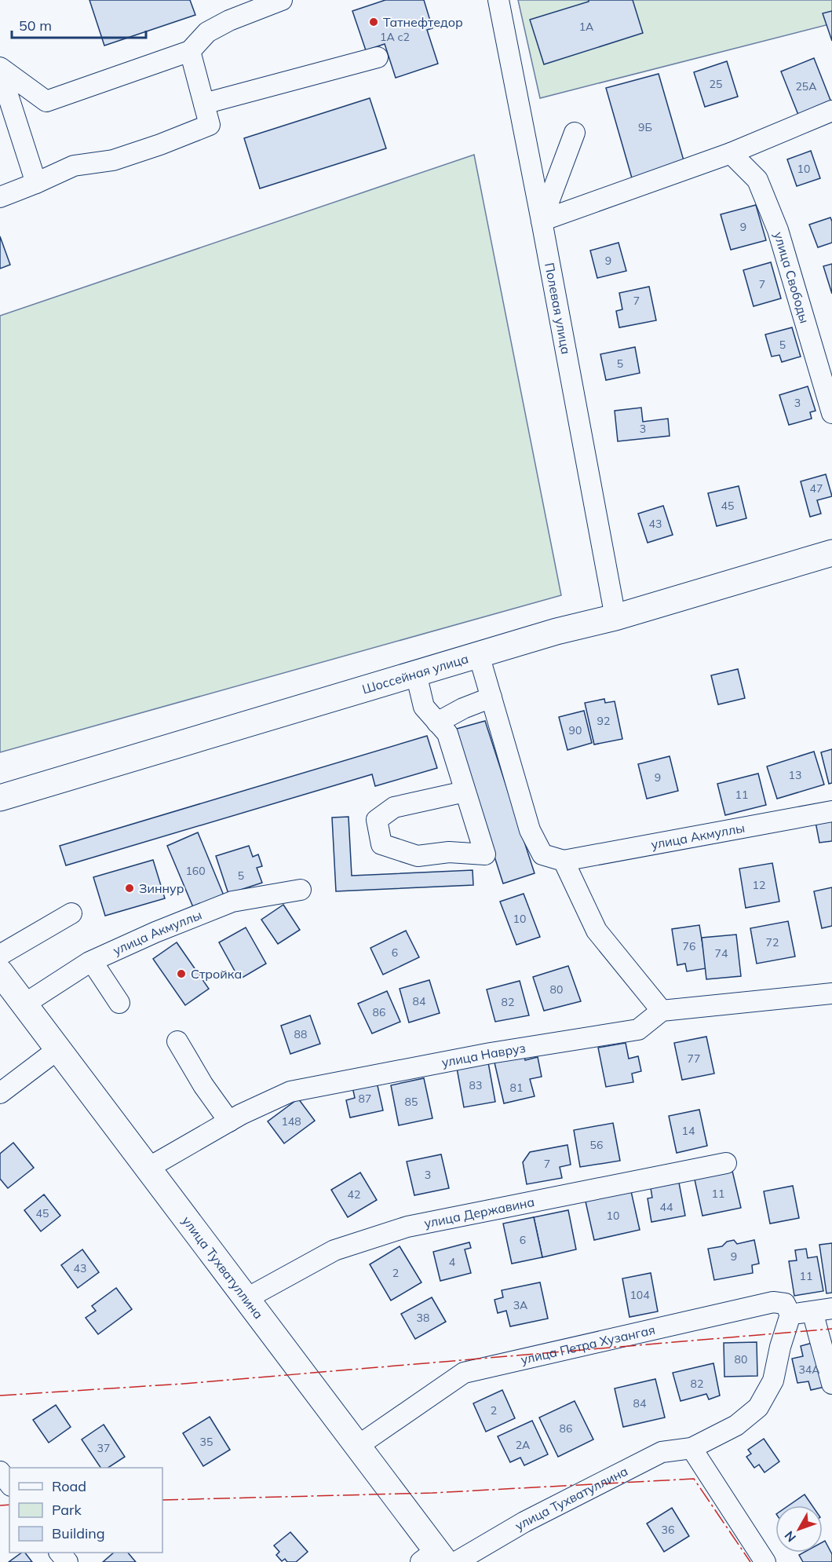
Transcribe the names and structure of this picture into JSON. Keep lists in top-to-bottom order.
{
  "streets": {
    "main road": ["Шоссейная улица", "улица Тухватуллина"],
    "street": [
      "улица Свободы",
      "Полевая улица",
      "улица Акмуллы",
      "улица Навруз",
      "улица Державина",
      "улица Петра Хузангая"
    ]
  },
  "crossings": [
    ["Полевая улица", "Шоссейная улица"],
    ["улица Акмуллы", "улица Тухватуллина"],
    ["улица Навруз", "улица Тухватуллина"],
    ["улица Державина", "улица Тухватуллина"],
    ["улица Тухватуллина", "улица Петра Хузангая"]
  ],
  "places": ["Татнефтедор", "Зиннур", "Стройка"],
  "house_numbers": [
    "1А",
    "1А с2",
    "25",
    "25А",
    "9Б",
    "10",
    "9",
    "9",
    "7",
    "7",
    "5",
    "5",
    "3",
    "3",
    "47",
    "45",
    "43",
    "92",
    "90",
    "13",
    "9",
    "11",
    "160",
    "5",
    "12",
    "10",
    "72",
    "76",
    "6",
    "74",
    "80",
    "84",
    "82",
    "86",
    "88",
    "77",
    "83",
    "81",
    "87",
    "85",
    "148",
    "14",
    "56",
    "7",
    "3",
    "11",
    "42",
    "44",
    "45",
    "10",
    "6",
    "9",
    "4",
    "43",
    "2",
    "11",
    "104",
    "3А",
    "38",
    "80",
    "34А",
    "82",
    "84",
    "2",
    "86",
    "35",
    "2А",
    "37",
    "36"
  ],
  "legend": ["Road", "Park", "Building"],
  "scale_bar": "50 m",
  "north": "bottom left"
}
